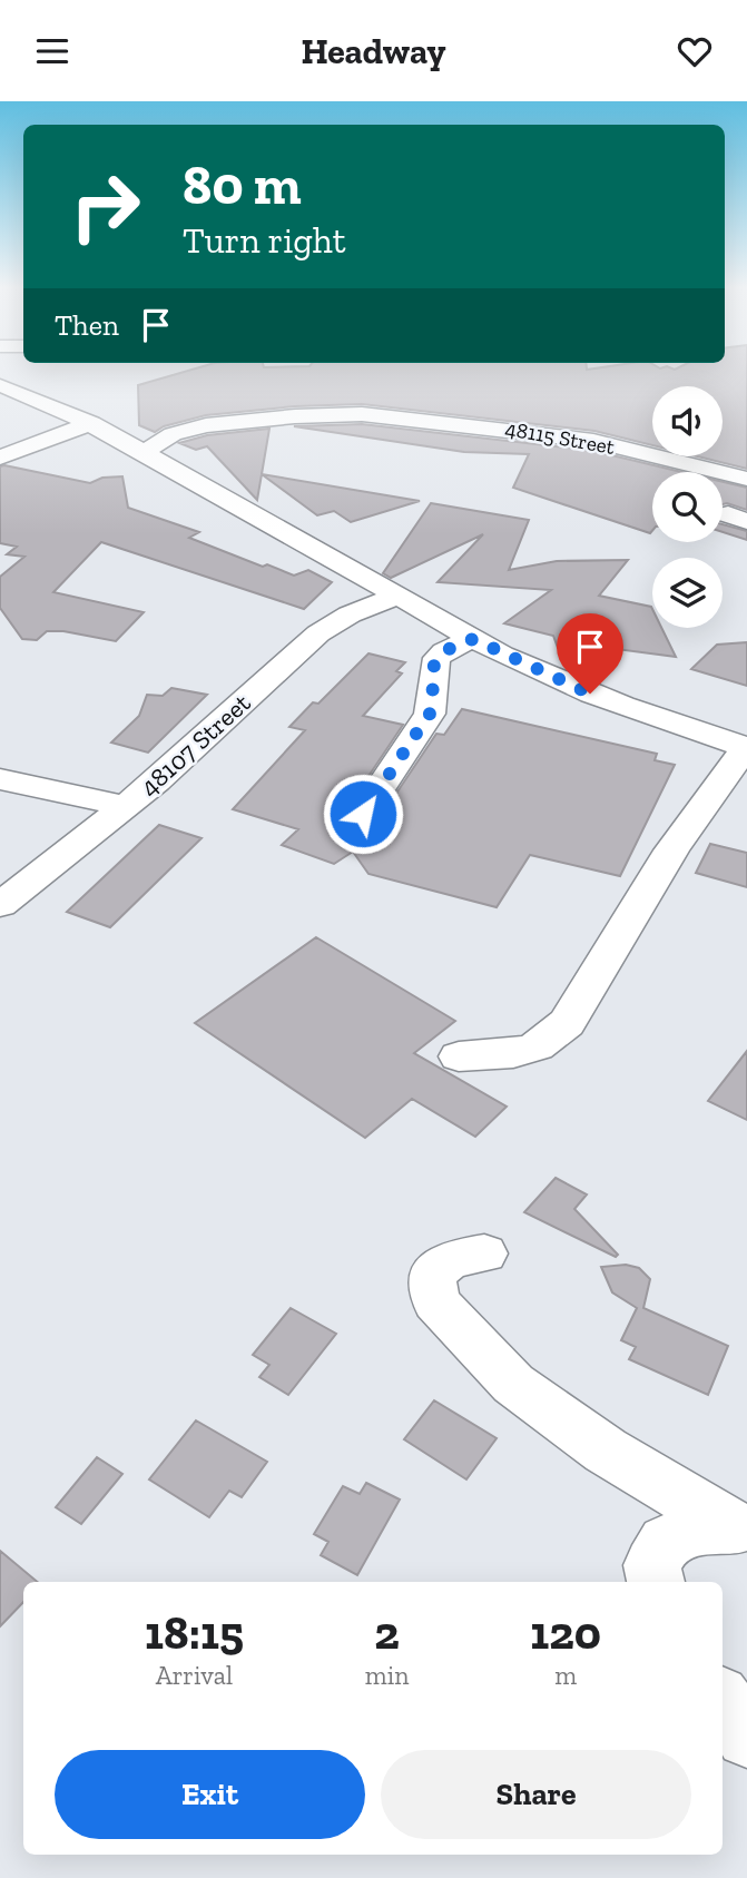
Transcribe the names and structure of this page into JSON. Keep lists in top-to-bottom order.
{
  "streets": {
    "street": ["48115 Street", "48107 Street"]
  },
  "page": {
    "header": "Headway",
    "turn": ["80 m", "Turn right"],
    "then": "Then",
    "eta": [
      "18:15",
      "Arrival",
      "2",
      "min",
      "120",
      "m"
    ],
    "buttons": ["Exit", "Share"]
  }
}
